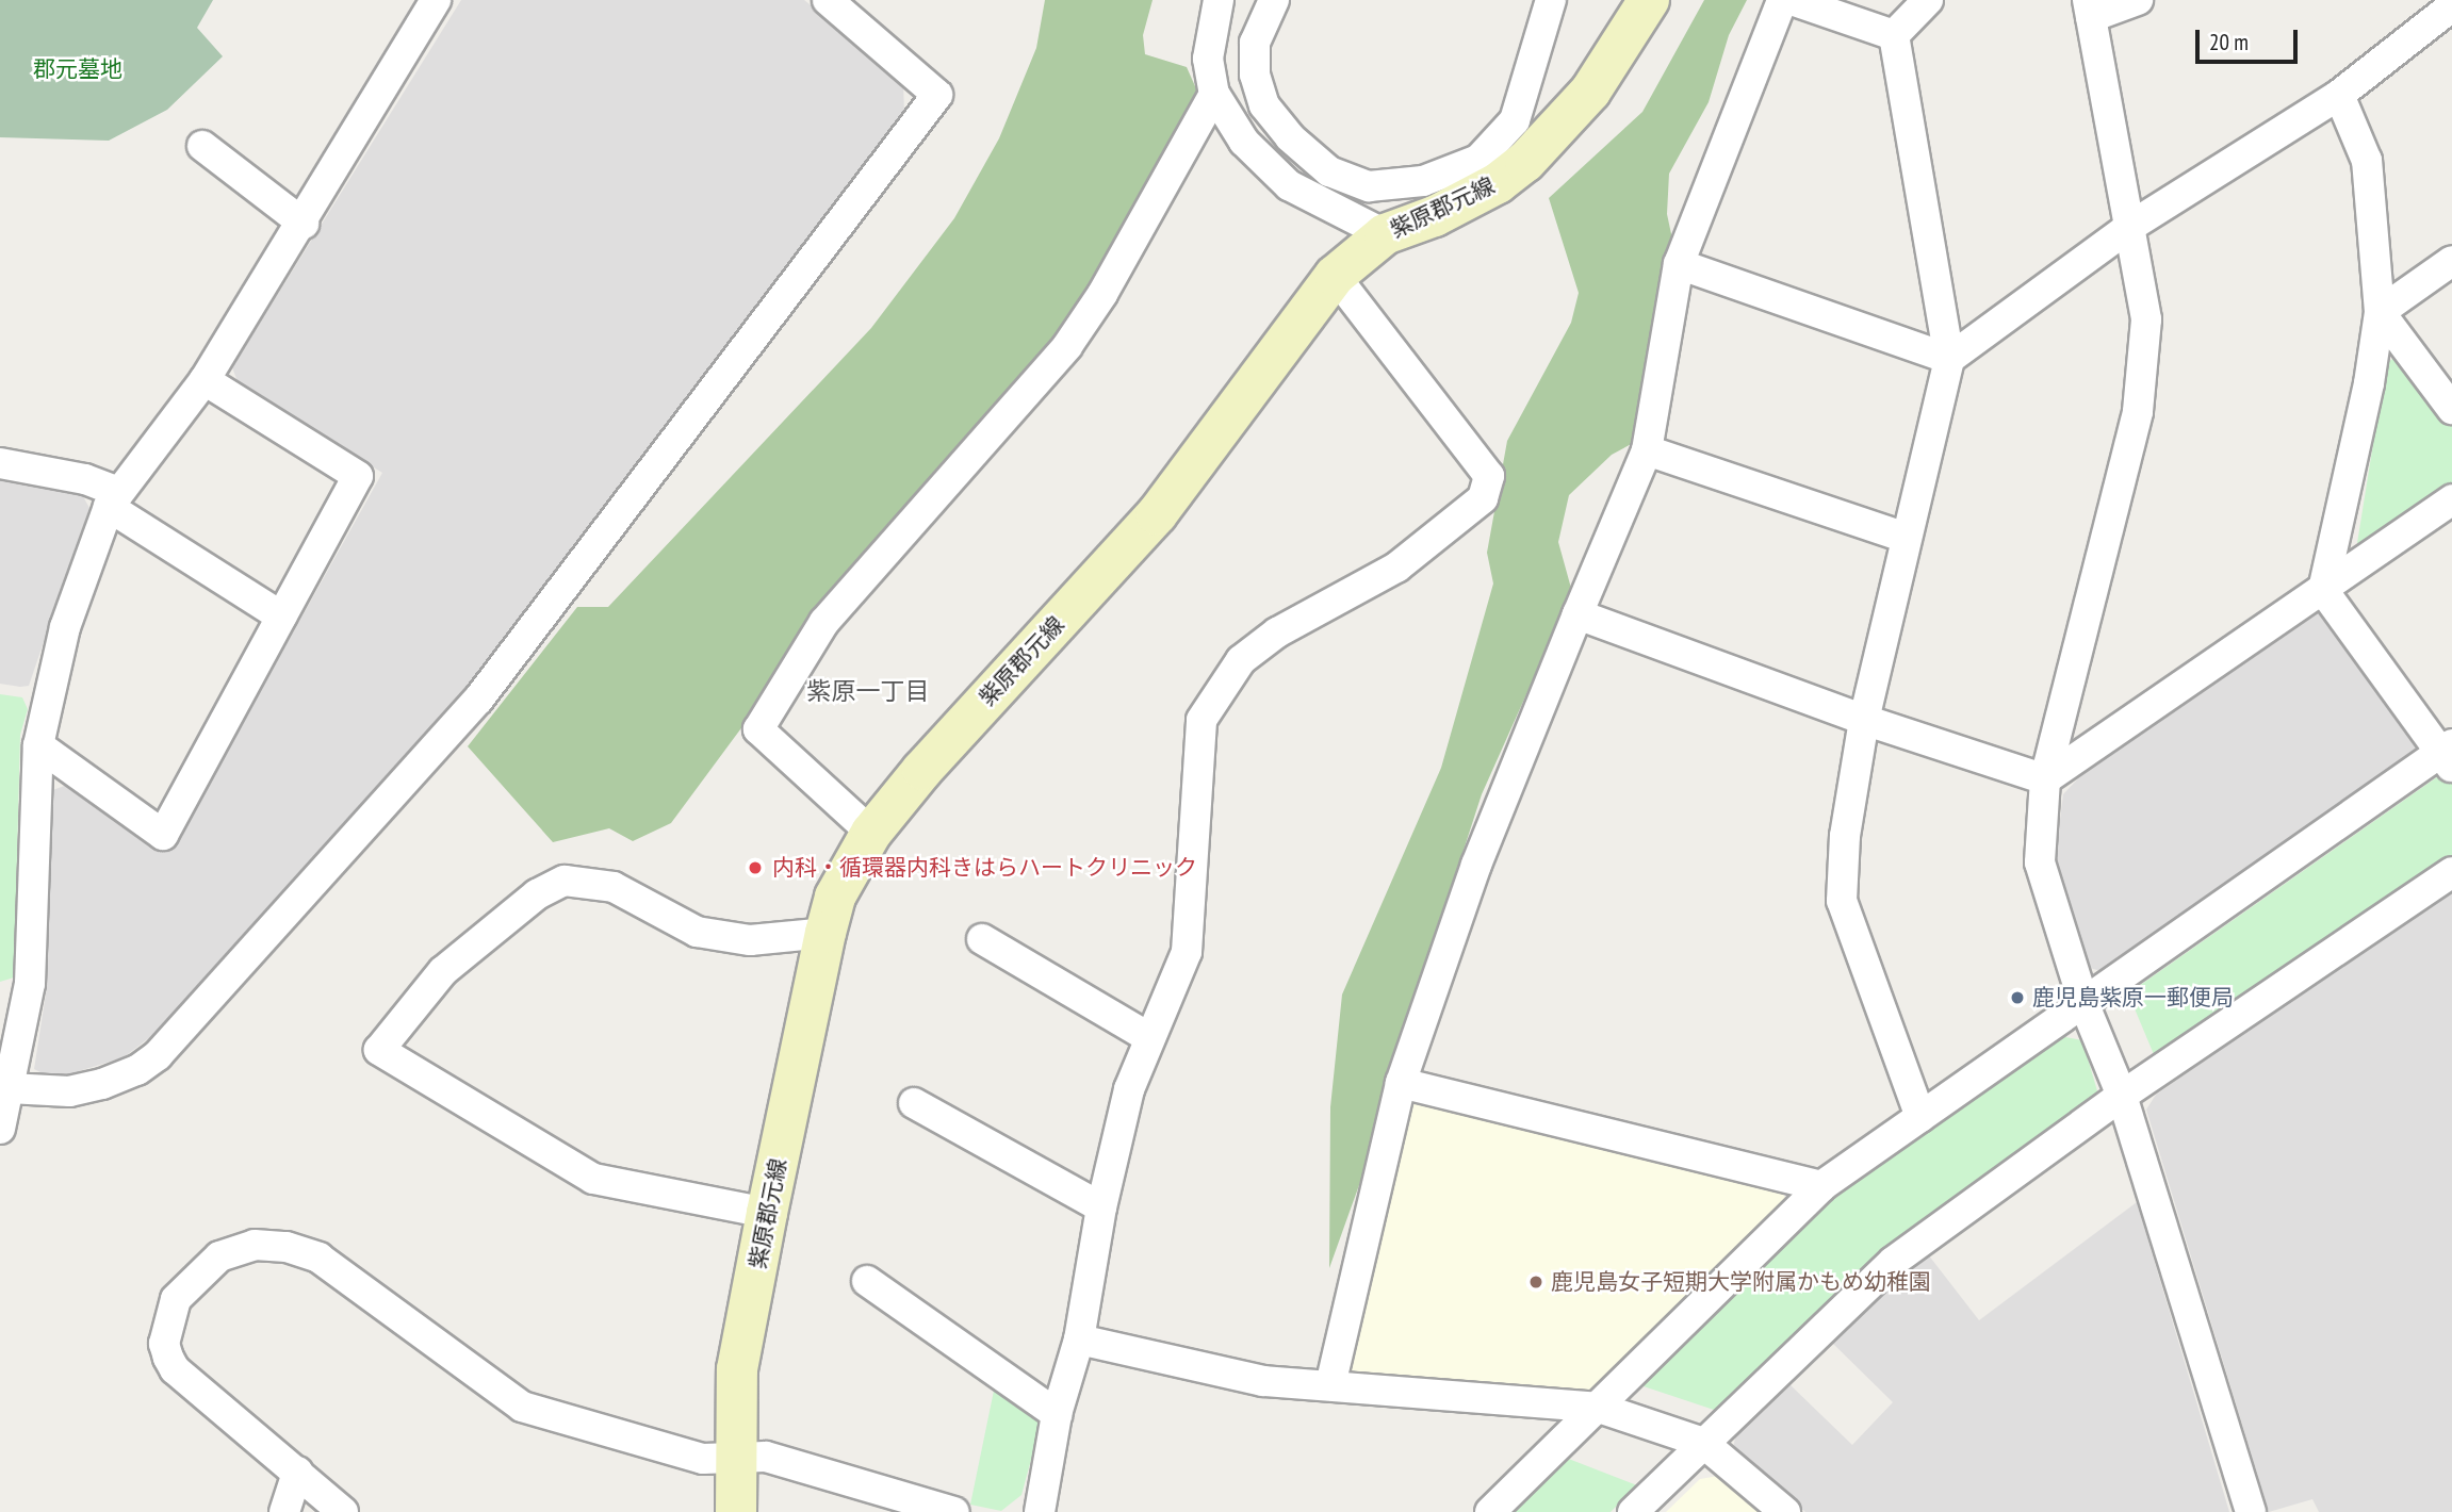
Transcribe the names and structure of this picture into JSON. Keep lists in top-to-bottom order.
{
  "streets": {
    "street": ["紫原郡元線"]
  },
  "districts": ["紫原一丁目"],
  "parks": ["郡元墓地"],
  "places": ["内科・循環器内科きはらハートクリニック", "鹿児島紫原一郵便局", "鹿児島女子短期大学附属かもめ幼稚園"],
  "scale_bar": "20 m"
}
